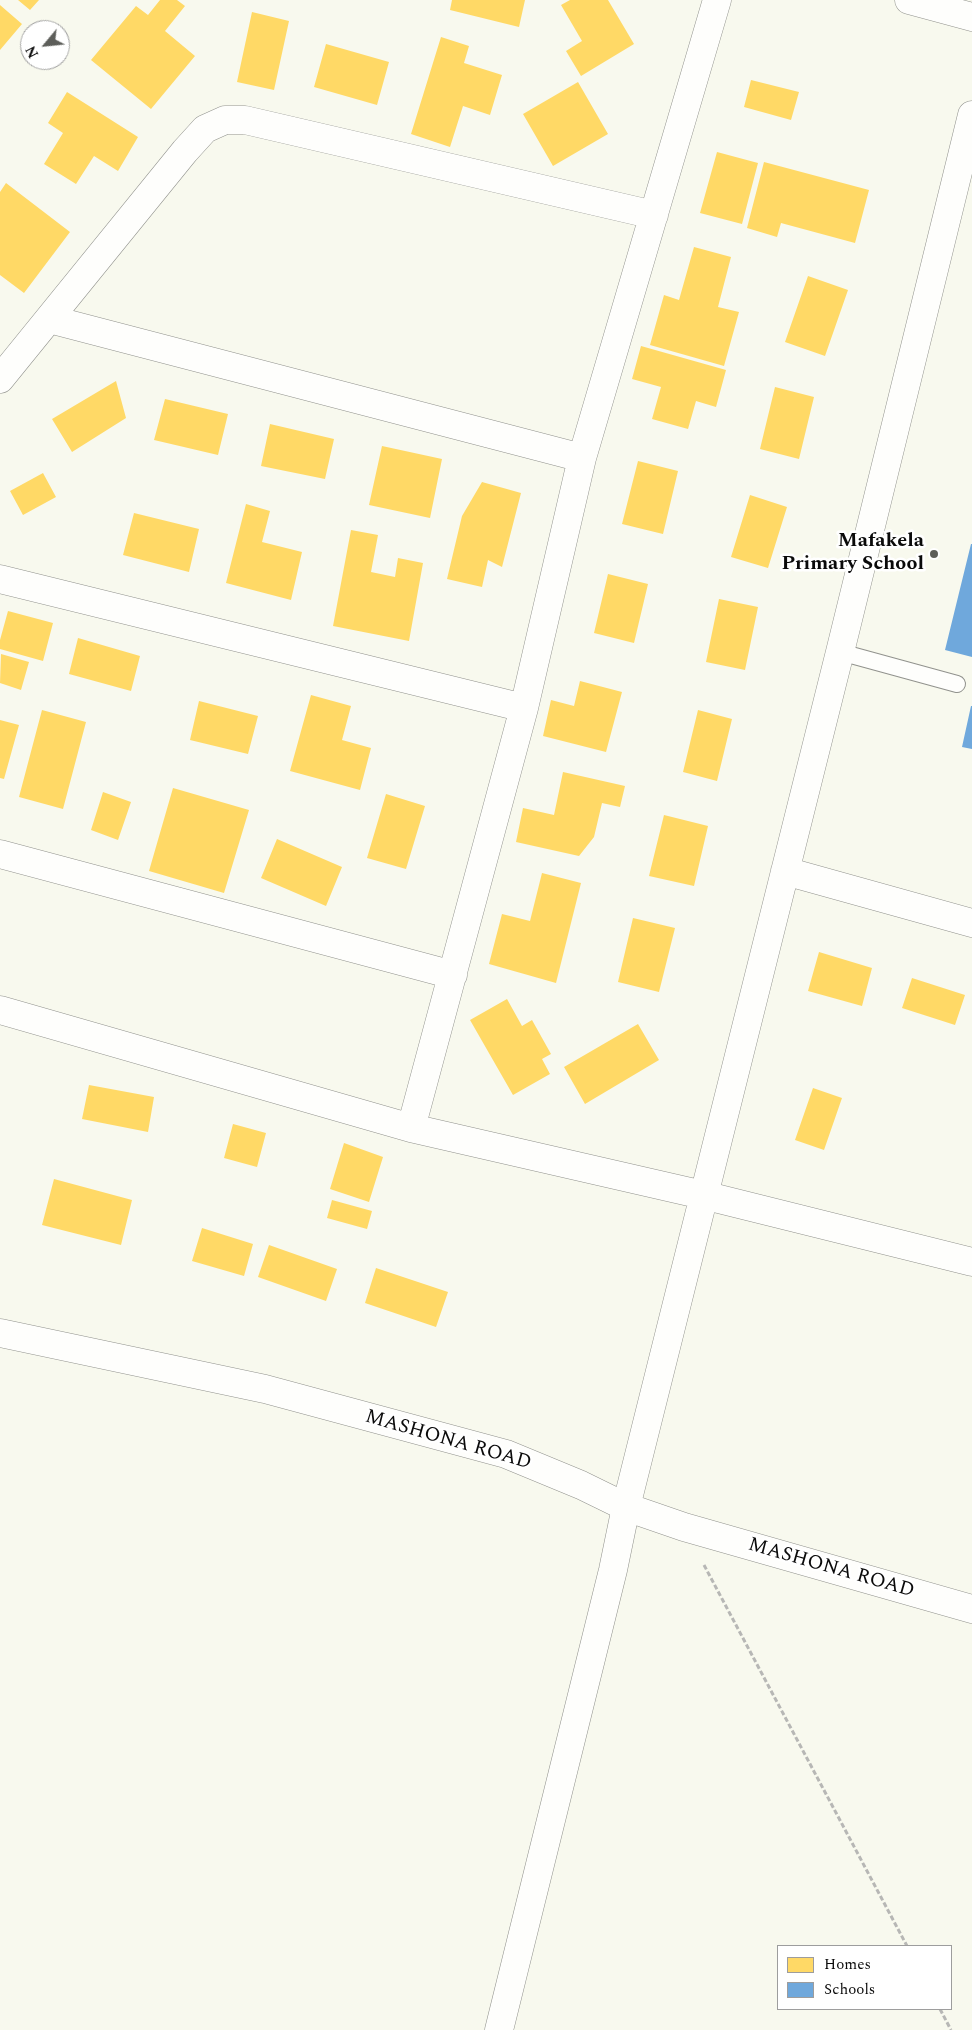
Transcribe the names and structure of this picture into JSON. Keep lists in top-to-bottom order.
{
  "streets": {
    "street": ["MASHONA ROAD"]
  },
  "places": ["Mafakela Primary School"],
  "legend": ["Homes", "Schools"],
  "north": "bottom left"
}
